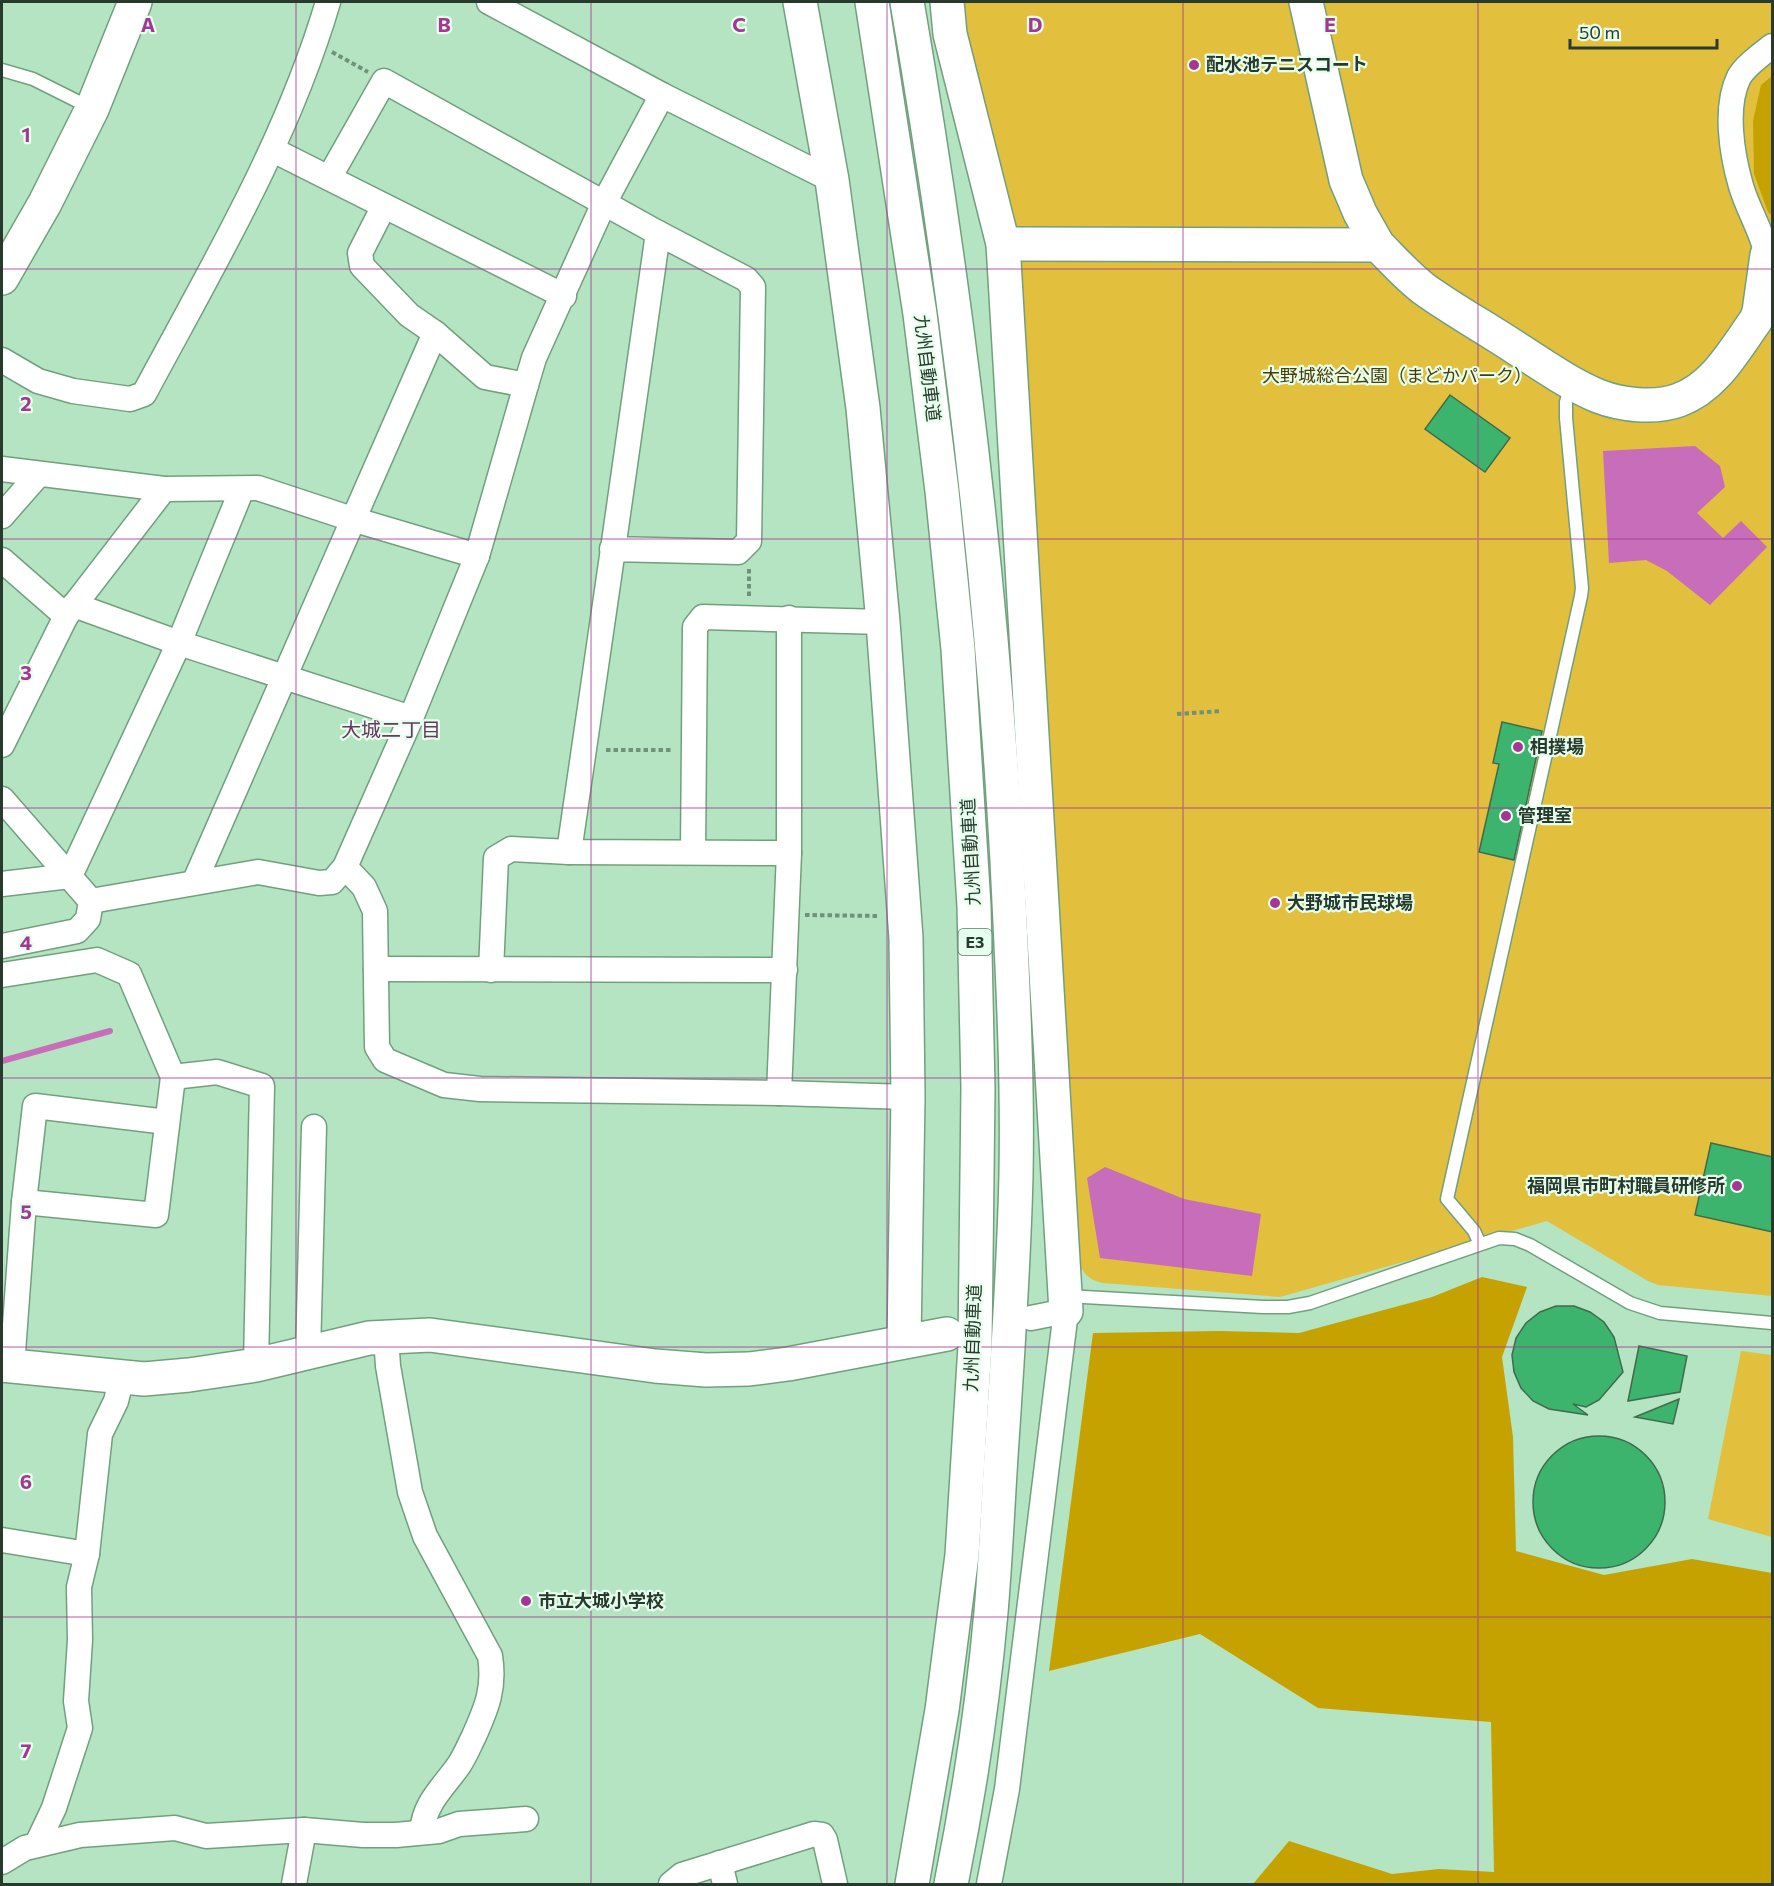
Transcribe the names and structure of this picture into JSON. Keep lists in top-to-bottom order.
{
  "streets": {
    "main road": ["九州自動車道", "E3"]
  },
  "districts": ["大城二丁目"],
  "parks": ["大野城総合公園（まどかパーク）"],
  "places": [
    "配水池テニスコート",
    "相撲場",
    "管理室",
    "大野城市民球場",
    "福岡県市町村職員研修所",
    "市立大城小学校"
  ],
  "scale_bar": "50 m",
  "grid": {
    "columns": [
      "A",
      "B",
      "C",
      "D",
      "E"
    ],
    "rows": [
      "1",
      "2",
      "3",
      "4",
      "5",
      "6",
      "7"
    ]
  }
}
